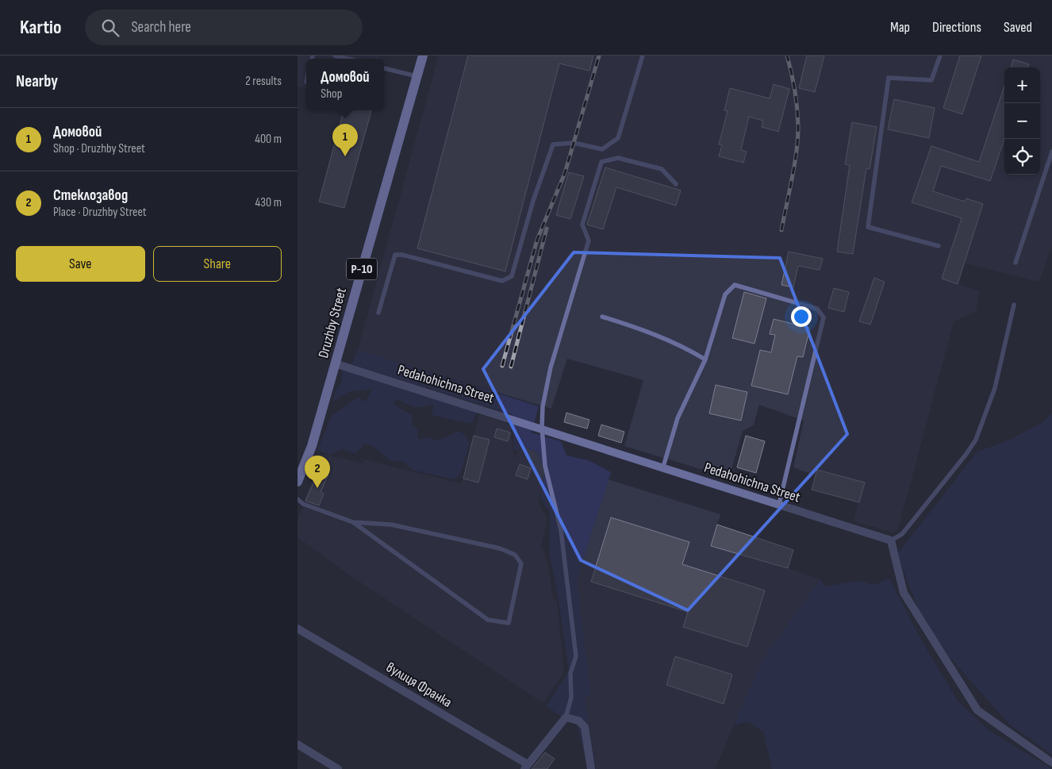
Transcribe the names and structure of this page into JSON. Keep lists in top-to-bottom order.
{
  "streets": {
    "main road": ["Р-10", "Druzhby Street"],
    "street": ["Pedahohichna Street", "вулиця Франка"]
  },
  "crossings": [
    ["Druzhby Street", "Pedahohichna Street"]
  ],
  "page": {
    "header": "Kartio",
    "search": "Search here",
    "nav": ["Map", "Directions", "Saved"],
    "heading": ["Nearby", "2 results"],
    "popup": ["Домовой", "Shop"],
    "map_buttons": ["+", "−"],
    "list": [
      {
        "mark": "1",
        "name": "Домовой",
        "note": "Shop · Druzhby Street",
        "value": "400 m"
      },
      {
        "mark": "2",
        "name": "Стеклозавод",
        "note": "Place · Druzhby Street",
        "value": "430 m"
      }
    ],
    "pins": ["1", "2"],
    "buttons": ["Save", "Share"]
  }
}
